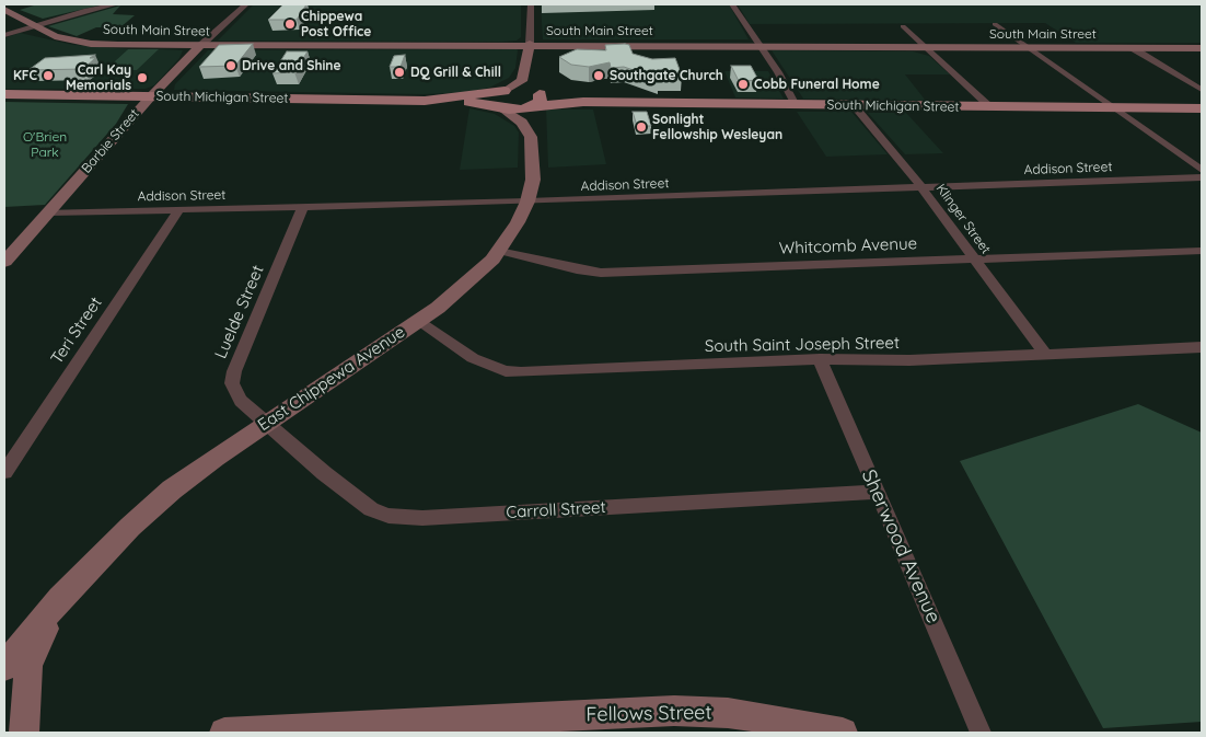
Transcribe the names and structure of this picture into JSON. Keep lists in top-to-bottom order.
{
  "streets": {
    "main road": ["South Michigan Street"],
    "street": [
      "South Main Street",
      "Barbie Street",
      "Addison Street",
      "Klinger Street",
      "Whitcomb Avenue",
      "Luelde Street",
      "Teri Street",
      "South Saint Joseph Street",
      "East Chippewa Avenue",
      "Carroll Street",
      "Sherwood Avenue",
      "Fellows Street"
    ]
  },
  "crossings": [
    ["South Main Street", "Barbie Street"],
    ["South Michigan Street", "Barbie Street"],
    ["South Michigan Street", "Klinger Street"],
    ["Barbie Street", "Addison Street"],
    ["Addison Street", "Klinger Street"],
    ["Addison Street", "Luelde Street"],
    ["Addison Street", "Teri Street"],
    ["Addison Street", "East Chippewa Avenue"],
    ["Klinger Street", "Whitcomb Avenue"],
    ["Klinger Street", "South Saint Joseph Street"],
    ["Whitcomb Avenue", "East Chippewa Avenue"],
    ["Luelde Street", "East Chippewa Avenue"],
    ["Luelde Street", "Carroll Street"],
    ["South Saint Joseph Street", "East Chippewa Avenue"],
    ["South Saint Joseph Street", "Sherwood Avenue"],
    ["East Chippewa Avenue", "Carroll Street"],
    ["Carroll Street", "Sherwood Avenue"]
  ],
  "parks": ["O'Brien Park"],
  "places": [
    "Chippewa Post Office",
    "Drive and Shine",
    "DQ Grill & Chill",
    "KFC",
    "Southgate Church",
    "Carl Kay Memorials",
    "Cobb Funeral Home",
    "Sonlight Fellowship Wesleyan"
  ]
}
